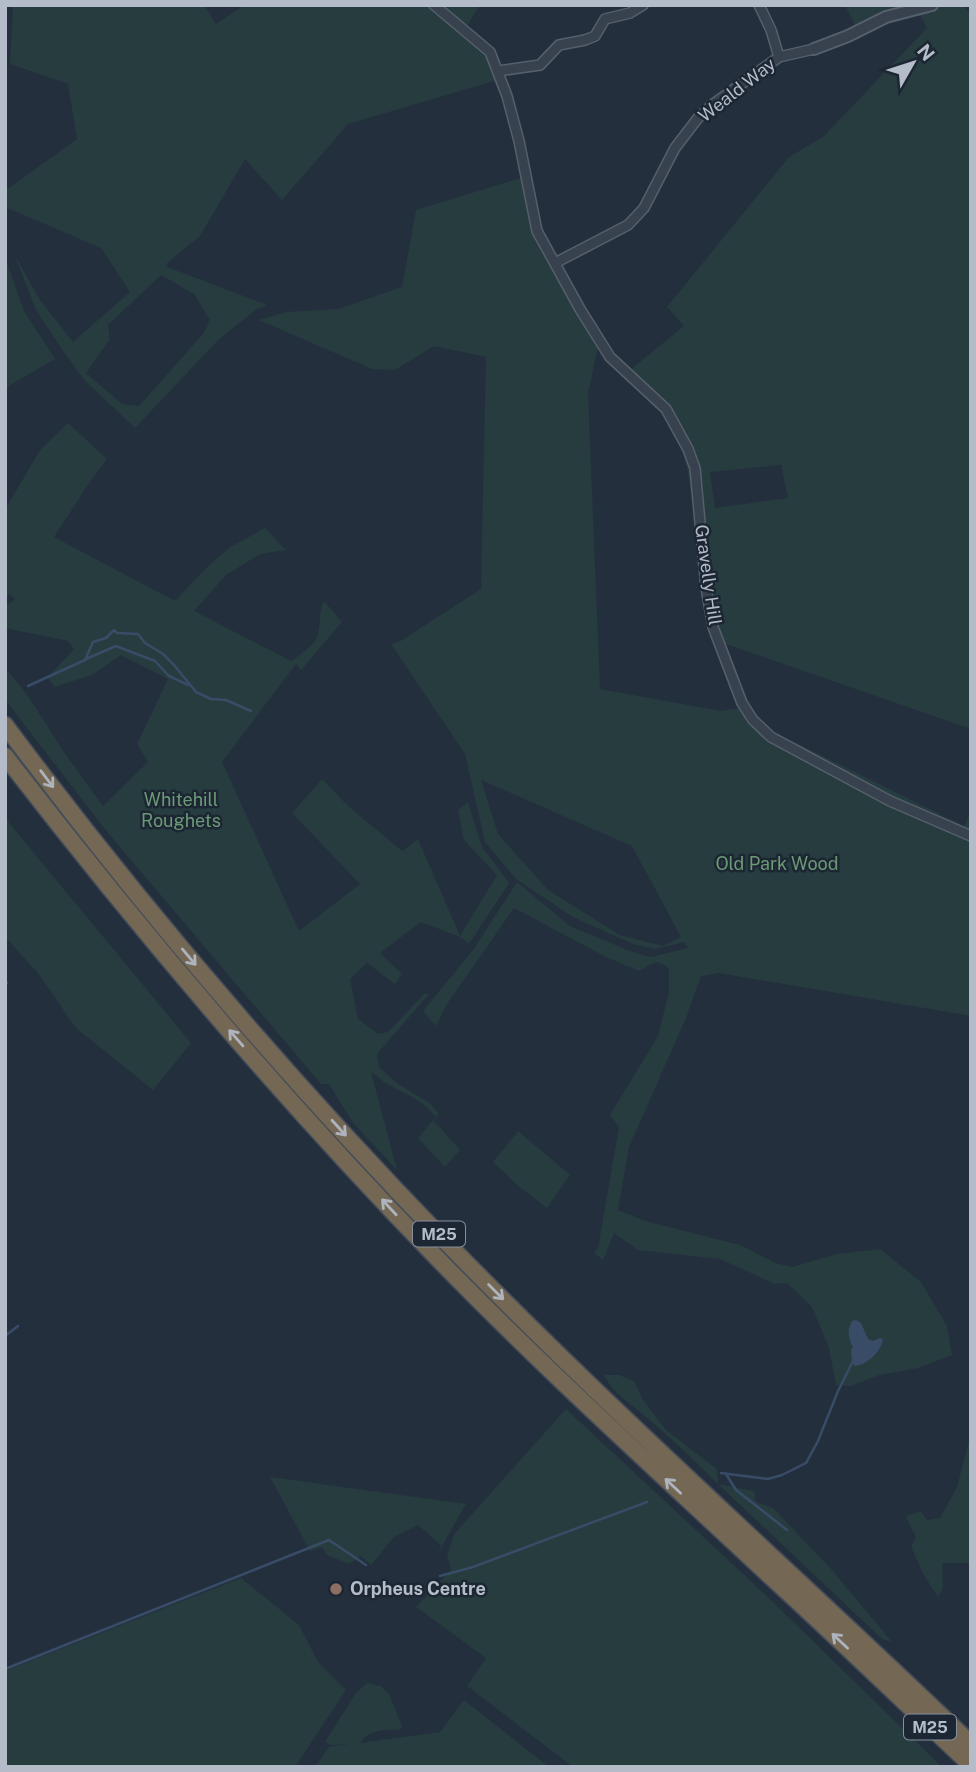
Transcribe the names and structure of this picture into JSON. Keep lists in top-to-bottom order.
{
  "streets": {
    "highway": ["M25"],
    "street": ["Weald Way", "Gravelly Hill"]
  },
  "crossings": [
    ["Weald Way", "Gravelly Hill"]
  ],
  "parks": ["Whitehill Roughets", "Old Park Wood"],
  "places": ["Orpheus Centre"],
  "north": "top right"
}
